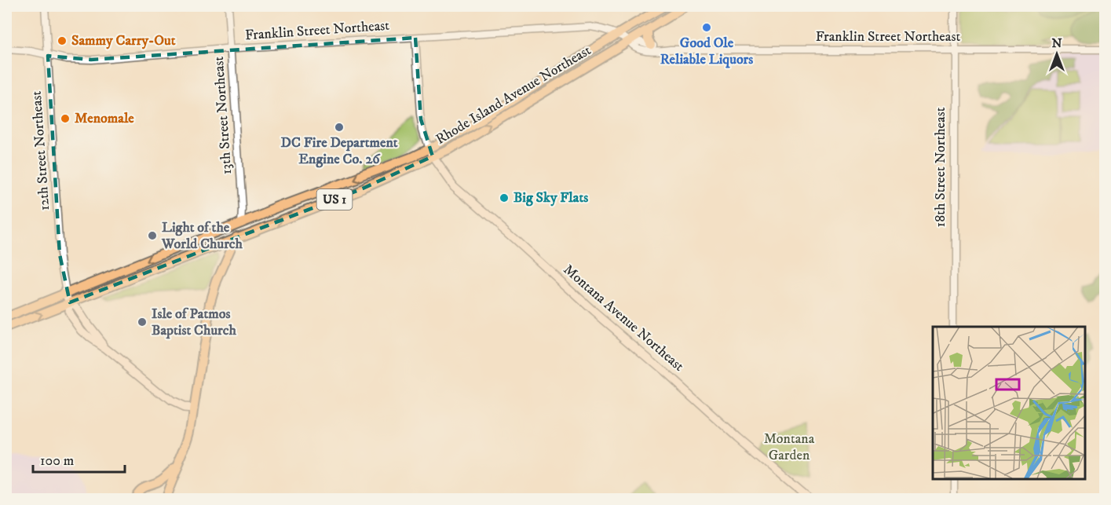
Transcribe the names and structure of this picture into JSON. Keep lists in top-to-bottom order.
{
  "streets": {
    "main road": ["Rhode Island Avenue Northeast", "US 1", "Montana Avenue Northeast"],
    "street": [
      "Franklin Street Northeast",
      "13th Street Northeast",
      "12th Street Northeast",
      "18th Street Northeast"
    ]
  },
  "crossings": [
    ["Franklin Street Northeast", "Rhode Island Avenue Northeast"],
    ["Franklin Street Northeast", "13th Street Northeast"],
    ["Franklin Street Northeast", "12th Street Northeast"],
    ["Franklin Street Northeast", "18th Street Northeast"],
    ["Rhode Island Avenue Northeast", "13th Street Northeast"],
    ["Rhode Island Avenue Northeast", "12th Street Northeast"],
    ["Rhode Island Avenue Northeast", "Montana Avenue Northeast"]
  ],
  "parks": ["Montana Garden"],
  "places": [
    "Good Ole Reliable Liquors",
    "Sammy Carry-Out",
    "Menomale",
    "DC Fire Department Engine Co. 26",
    "Big Sky Flats",
    "Light of the World Church",
    "Isle of Patmos Baptist Church"
  ],
  "scale_bar": "100 m",
  "north": "top"
}
